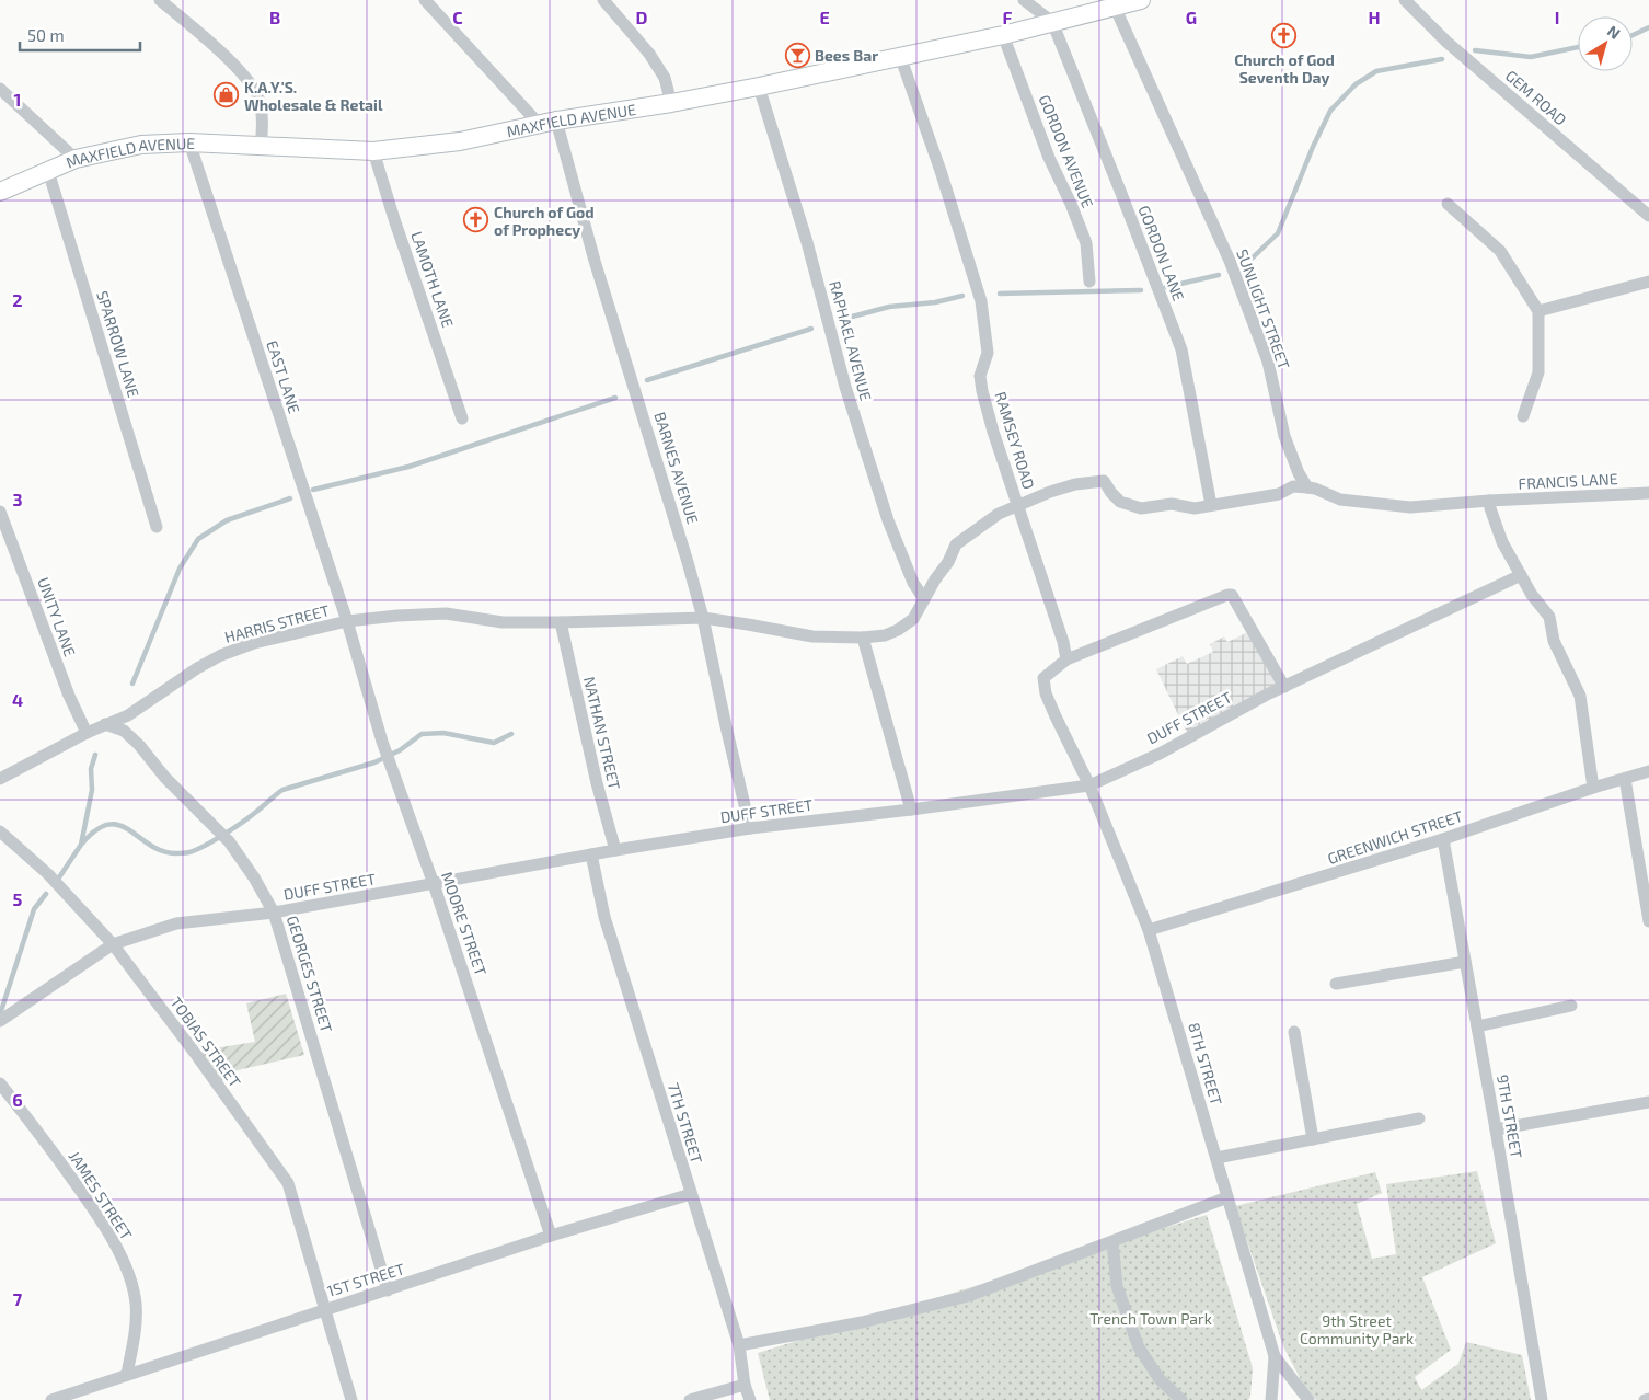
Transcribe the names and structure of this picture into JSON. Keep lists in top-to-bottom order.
{
  "streets": {
    "main road": ["MAXFIELD AVENUE"],
    "street": [
      "GEM ROAD",
      "GORDON AVENUE",
      "GORDON LANE",
      "LAMOTH LANE",
      "SUNLIGHT STREET",
      "RAPHAEL AVENUE",
      "SPARROW LANE",
      "EAST LANE",
      "RAMSEY ROAD",
      "BARNES AVENUE",
      "FRANCIS LANE",
      "UNITY LANE",
      "HARRIS STREET",
      "DUFF STREET",
      "NATHAN STREET",
      "GREENWICH STREET",
      "MOORE STREET",
      "GEORGES STREET",
      "TOBIAS STREET",
      "8TH STREET",
      "9TH STREET",
      "7TH STREET",
      "JAMES STREET",
      "1ST STREET"
    ]
  },
  "crossings": [
    ["MAXFIELD AVENUE", "GORDON AVENUE"],
    ["MAXFIELD AVENUE", "GORDON LANE"],
    ["MAXFIELD AVENUE", "LAMOTH LANE"],
    ["MAXFIELD AVENUE", "SUNLIGHT STREET"],
    ["MAXFIELD AVENUE", "RAPHAEL AVENUE"],
    ["MAXFIELD AVENUE", "SPARROW LANE"],
    ["MAXFIELD AVENUE", "EAST LANE"],
    ["MAXFIELD AVENUE", "RAMSEY ROAD"],
    ["MAXFIELD AVENUE", "BARNES AVENUE"],
    ["GORDON LANE", "HARRIS STREET"],
    ["RAPHAEL AVENUE", "HARRIS STREET"],
    ["EAST LANE", "HARRIS STREET"],
    ["EAST LANE", "MOORE STREET"],
    ["RAMSEY ROAD", "HARRIS STREET"],
    ["BARNES AVENUE", "HARRIS STREET"],
    ["BARNES AVENUE", "DUFF STREET"],
    ["UNITY LANE", "HARRIS STREET"],
    ["HARRIS STREET", "NATHAN STREET"],
    ["HARRIS STREET", "MOORE STREET"],
    ["HARRIS STREET", "GEORGES STREET"],
    ["DUFF STREET", "NATHAN STREET"],
    ["DUFF STREET", "MOORE STREET"],
    ["DUFF STREET", "GEORGES STREET"],
    ["DUFF STREET", "TOBIAS STREET"],
    ["DUFF STREET", "8TH STREET"],
    ["DUFF STREET", "7TH STREET"],
    ["GREENWICH STREET", "8TH STREET"],
    ["GREENWICH STREET", "9TH STREET"],
    ["MOORE STREET", "1ST STREET"],
    ["GEORGES STREET", "1ST STREET"],
    ["TOBIAS STREET", "1ST STREET"],
    ["7TH STREET", "1ST STREET"],
    ["JAMES STREET", "1ST STREET"]
  ],
  "parks": ["Trench Town Park", "9th Street Community Park"],
  "places": {
    "church": ["Church of God Seventh Day", "Church of God of Prophecy"],
    "bar": ["Bees Bar"],
    "shop": ["K.A.Y.'S. Wholesale & Retail"]
  },
  "scale_bar": "50 m",
  "north": "top right",
  "grid": {
    "columns": [
      "B",
      "C",
      "D",
      "E",
      "F",
      "G",
      "H",
      "I"
    ],
    "rows": [
      "1",
      "2",
      "3",
      "4",
      "5",
      "6",
      "7"
    ]
  }
}
